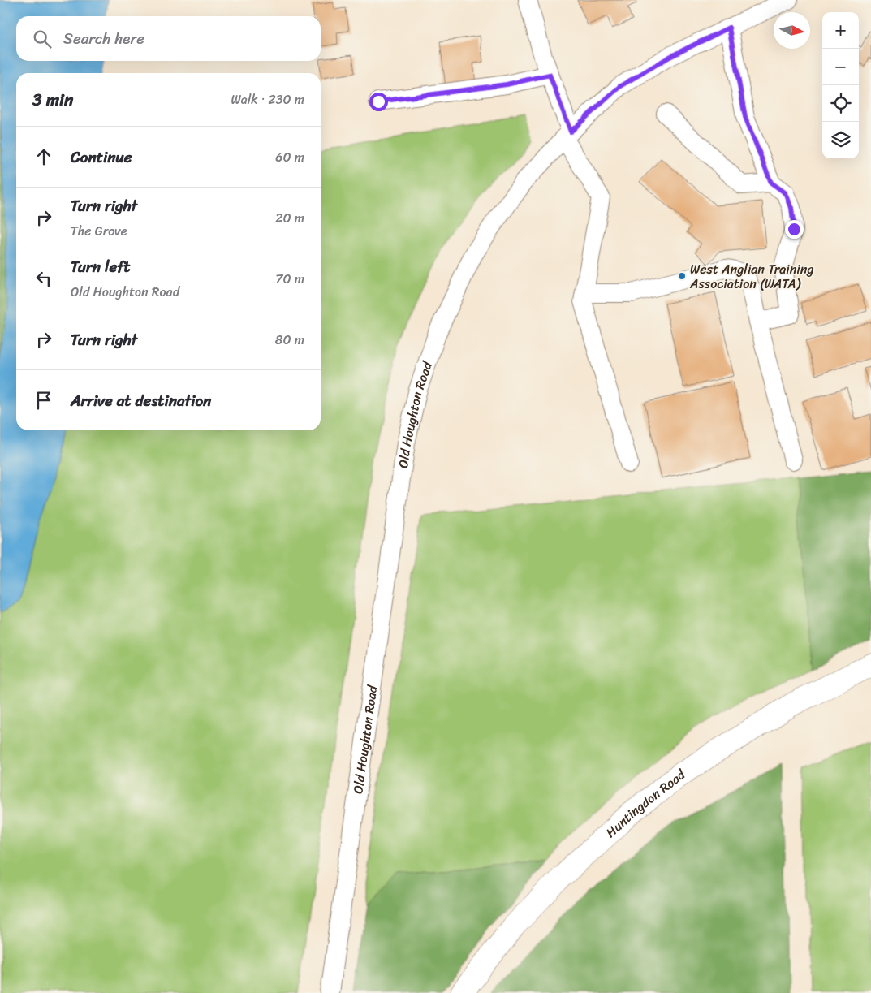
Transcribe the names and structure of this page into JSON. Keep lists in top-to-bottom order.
{
  "streets": {
    "main road": ["Huntingdon Road"],
    "street": ["Old Houghton Road"]
  },
  "places": ["West Anglian Training Association (WATA)"],
  "north": "right",
  "page": {
    "map_buttons": ["+", "−"],
    "search": "Search here",
    "heading": ["3 min", "Walk · 230 m"],
    "list": [
      ["Continue", "60 m"],
      ["Turn right", "The Grove", "20 m"],
      ["Turn left", "Old Houghton Road", "70 m"],
      ["Turn right", "80 m"],
      "Arrive at destination"
    ]
  }
}
